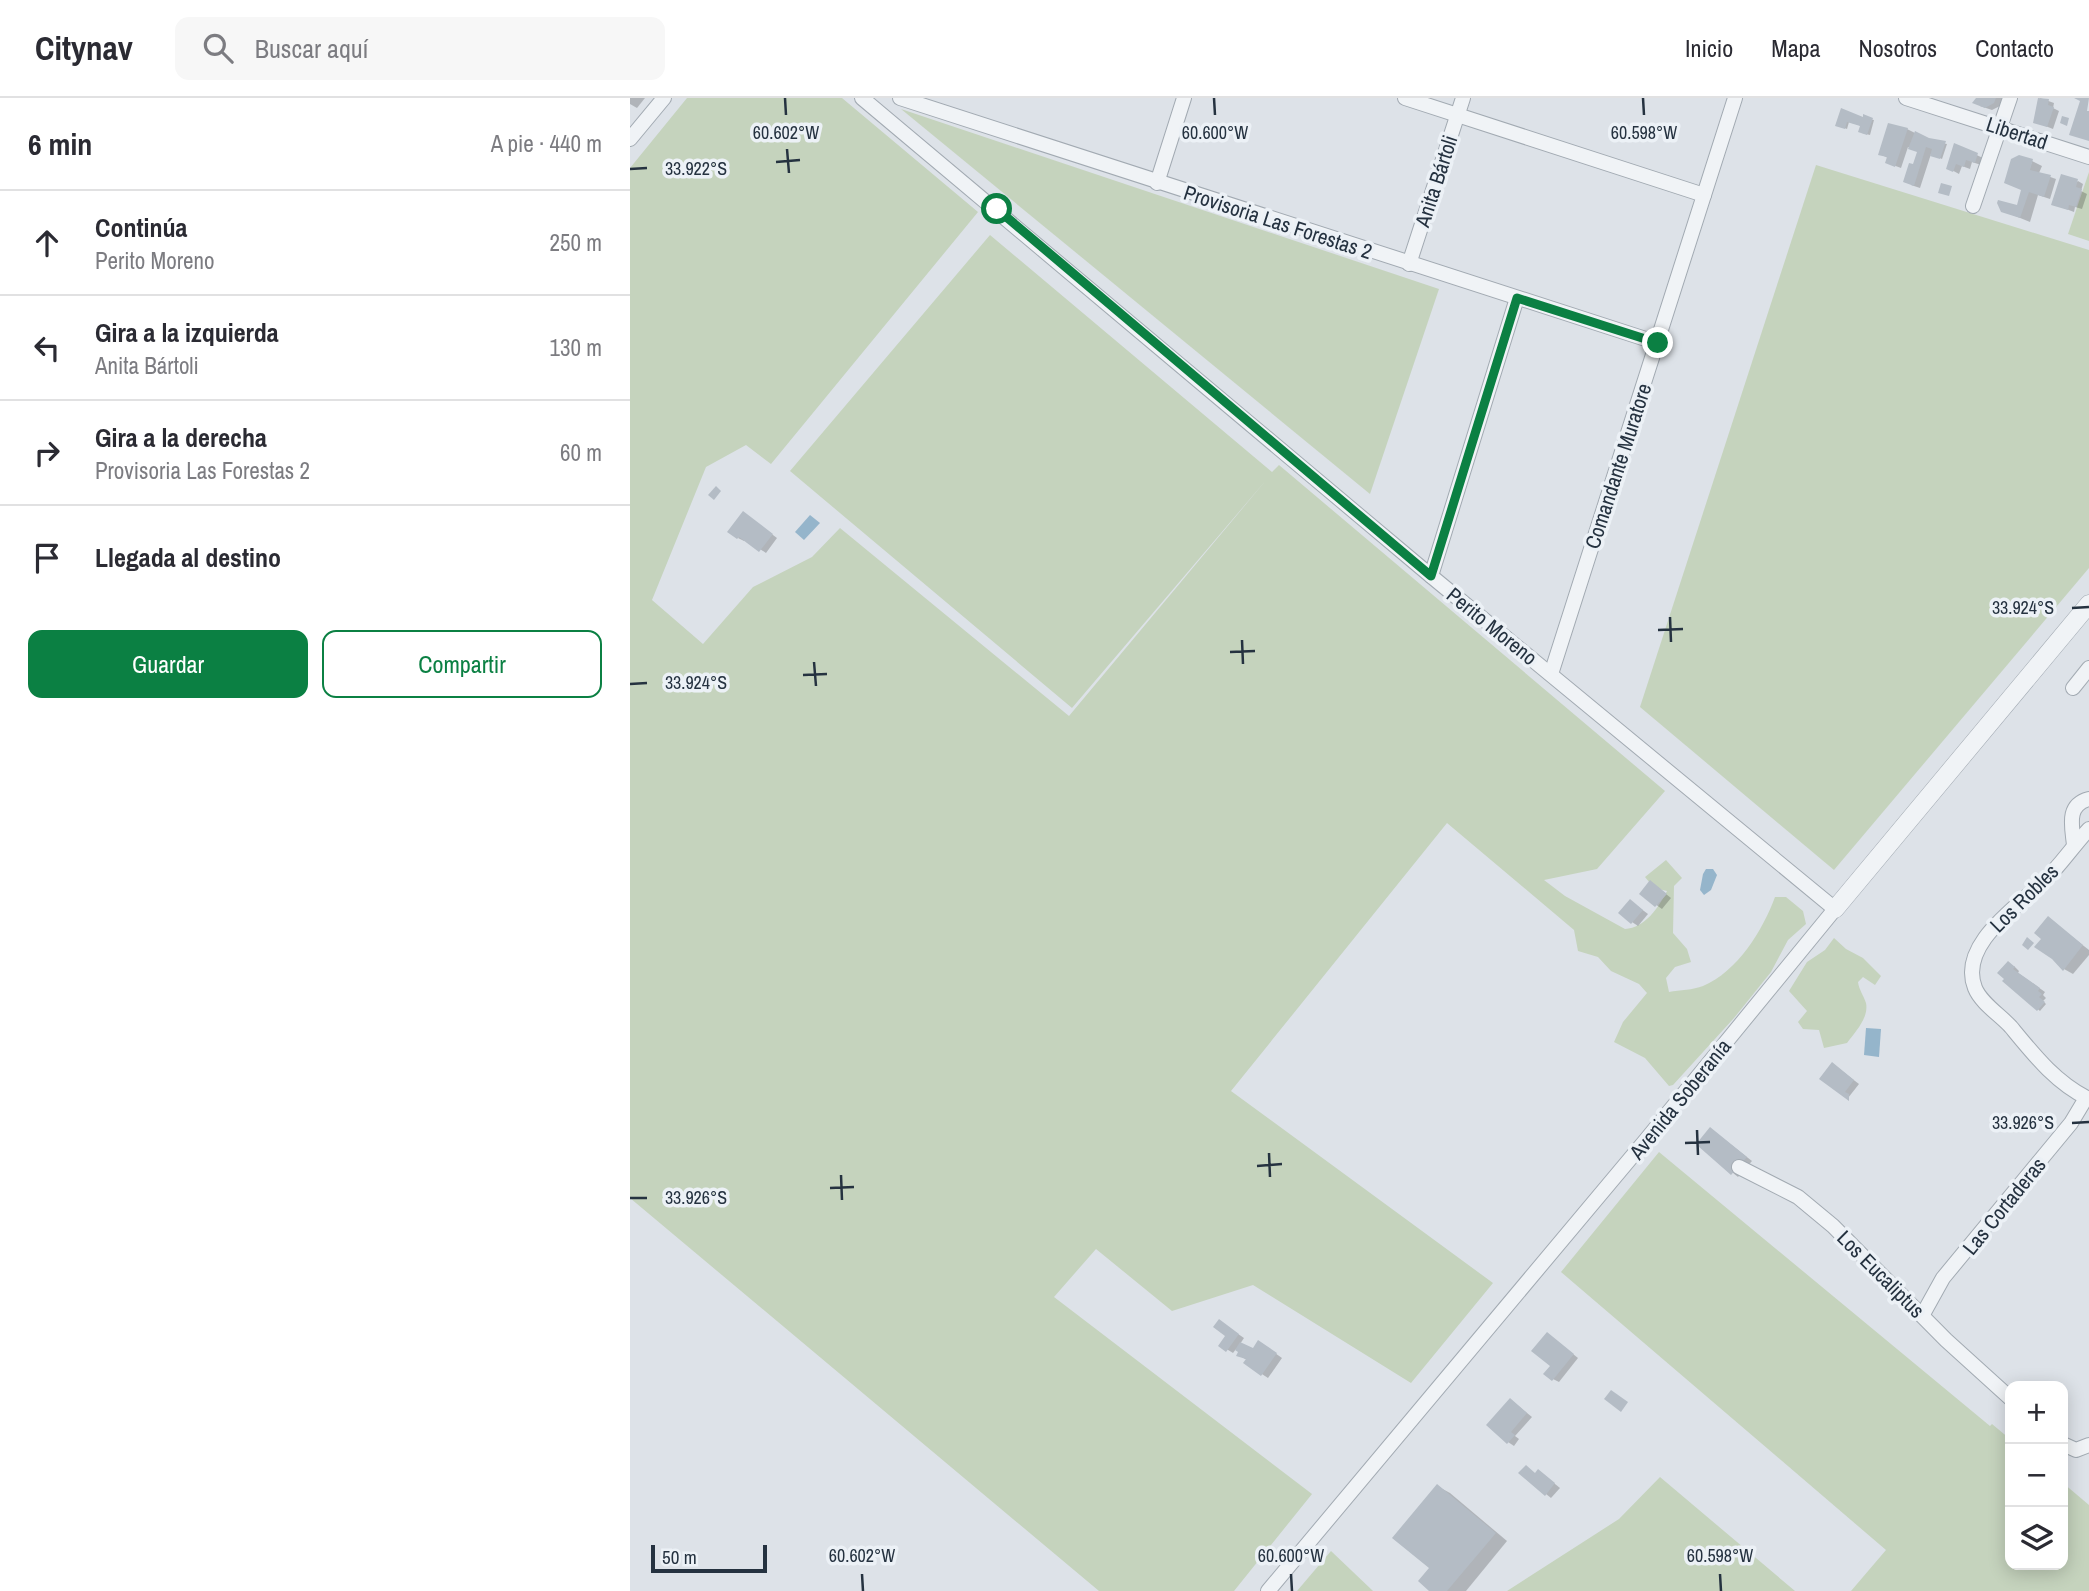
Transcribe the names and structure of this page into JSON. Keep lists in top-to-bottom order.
{
  "streets": {
    "street": [
      "Libertad",
      "Anita Bártoli",
      "Provisoria Las Forestas 2",
      "Comandante Muratore",
      "Perito Moreno",
      "Los Robles",
      "Avenida Soberanía",
      "Las Cortaderas",
      "Los Eucaliptus"
    ]
  },
  "crossings": [
    ["Anita Bártoli", "Provisoria Las Forestas 2"],
    ["Provisoria Las Forestas 2", "Comandante Muratore"],
    ["Comandante Muratore", "Perito Moreno"],
    ["Perito Moreno", "Avenida Soberanía"],
    ["Los Robles", "Las Cortaderas"],
    ["Las Cortaderas", "Los Eucaliptus"]
  ],
  "scale_bar": "50 m",
  "page": {
    "header": "Citynav",
    "search": "Buscar aquí",
    "nav": [
      "Inicio",
      "Mapa",
      "Nosotros",
      "Contacto"
    ],
    "heading": ["6 min", "A pie · 440 m"],
    "list": [
      ["Continúa", "Perito Moreno", "250 m"],
      ["Gira a la izquierda", "Anita Bártoli", "130 m"],
      ["Gira a la derecha", "Provisoria Las Forestas 2", "60 m"],
      "Llegada al destino"
    ],
    "buttons": ["Guardar", "Compartir"],
    "map_buttons": ["+", "−"],
    "scale": "50 m"
  },
  "coordinates": [
    "60.602°W",
    "60.600°W",
    "60.598°W",
    "33.922°S",
    "33.924°S",
    "33.926°S"
  ]
}
